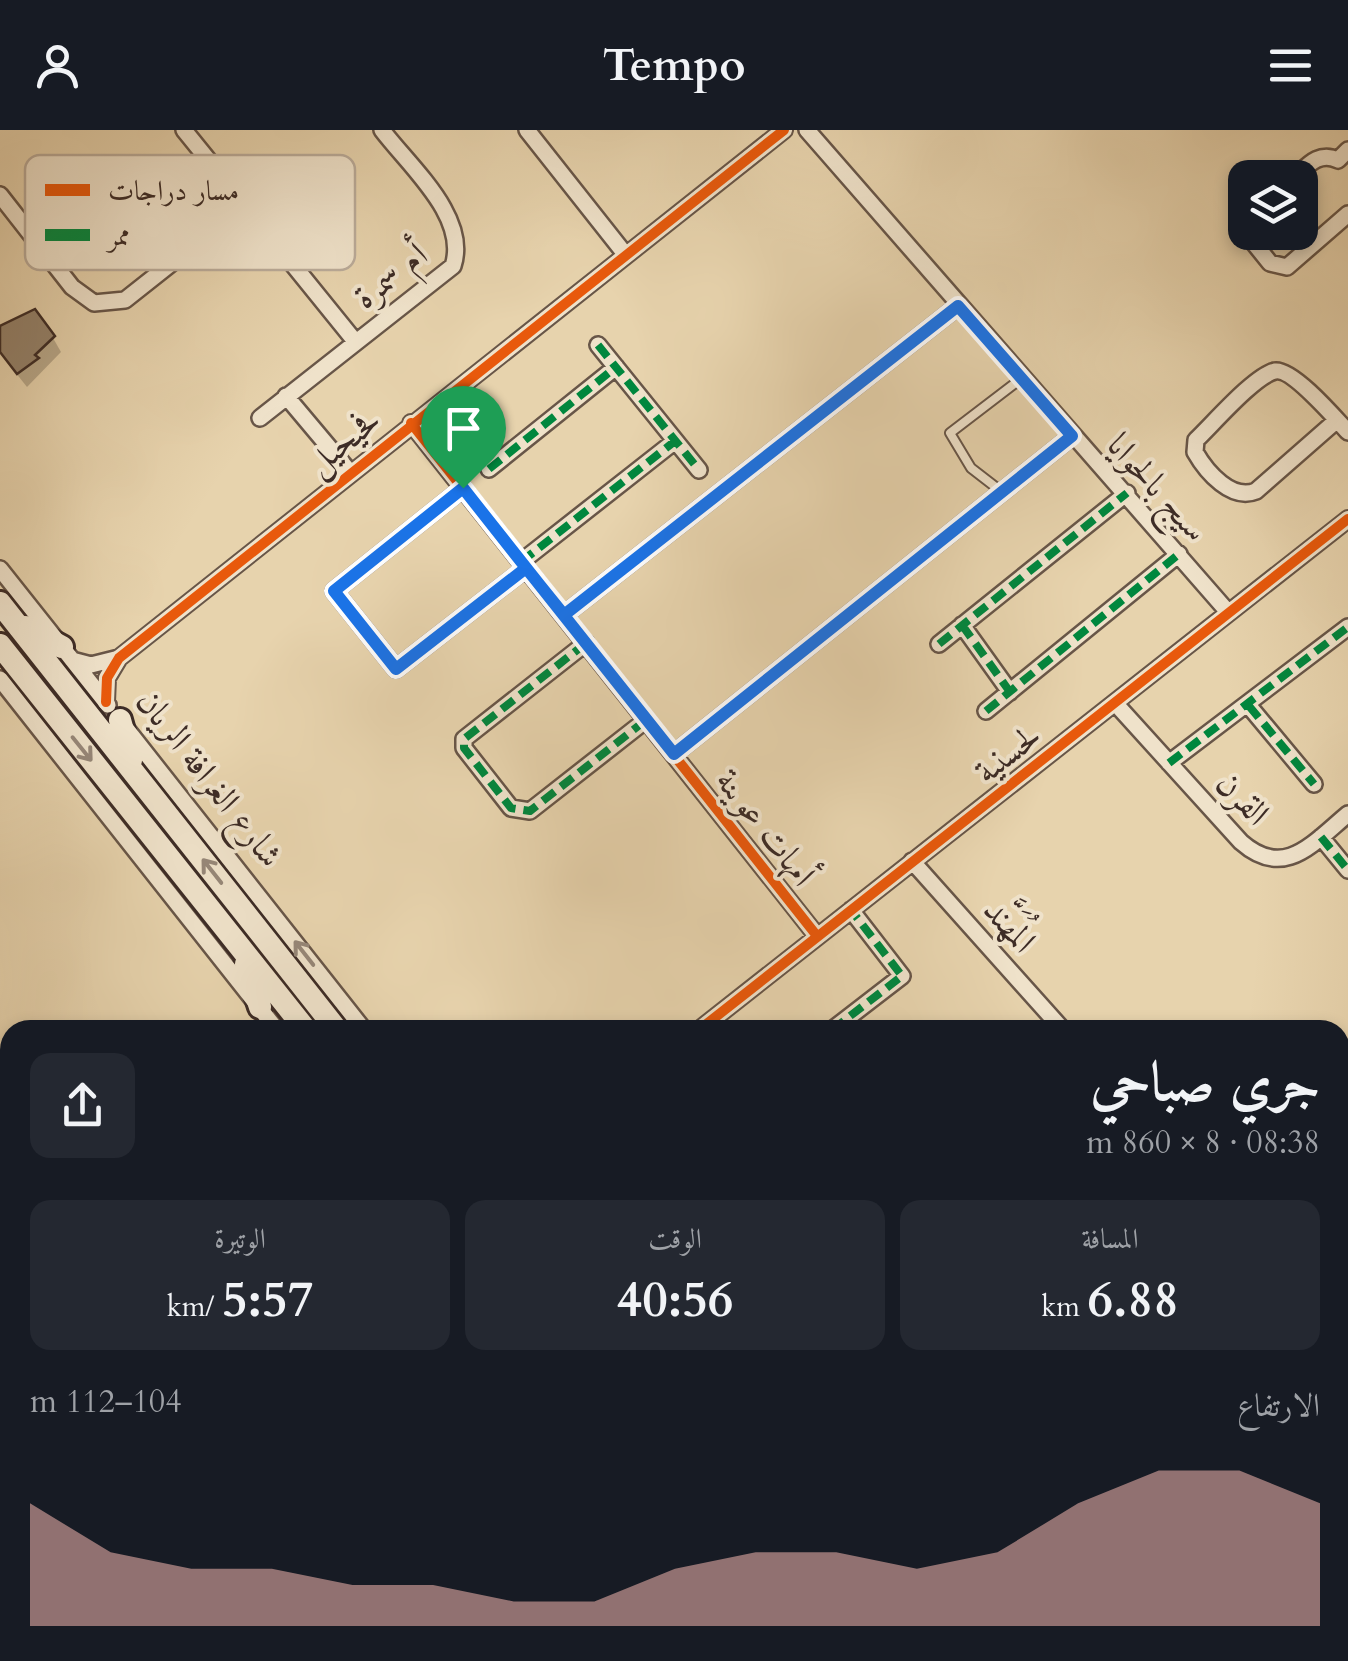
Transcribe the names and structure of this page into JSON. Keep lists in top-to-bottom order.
{
  "streets": {
    "main road": ["شارع الغرافة الريان"],
    "street": [
      "أم سمرة",
      "فحيحيل",
      "سيج بالحوايا",
      "لحسنية",
      "القرن",
      "أمهات عوينة",
      "المُهَنَّد"
    ]
  },
  "crossings": [
    ["فحيحيل", "أمهات عوينة"],
    ["سيج بالحوايا", "لحسنية"],
    ["لحسنية", "القرن"],
    ["لحسنية", "أمهات عوينة"],
    ["لحسنية", "المُهَنَّد"]
  ],
  "legend": ["مسار دراجات", "ممر"],
  "page": {
    "header": "Tempo",
    "heading": ["جري صباحي", "08:38 · 8 × 860 m"],
    "stats": [
      ["المسافة", "6.88 km"],
      ["الوقت", "40:56"],
      ["الوتيرة", "5:57 /km"]
    ],
    "chart": ["الارتفاع", "104–112 m"]
  }
}
